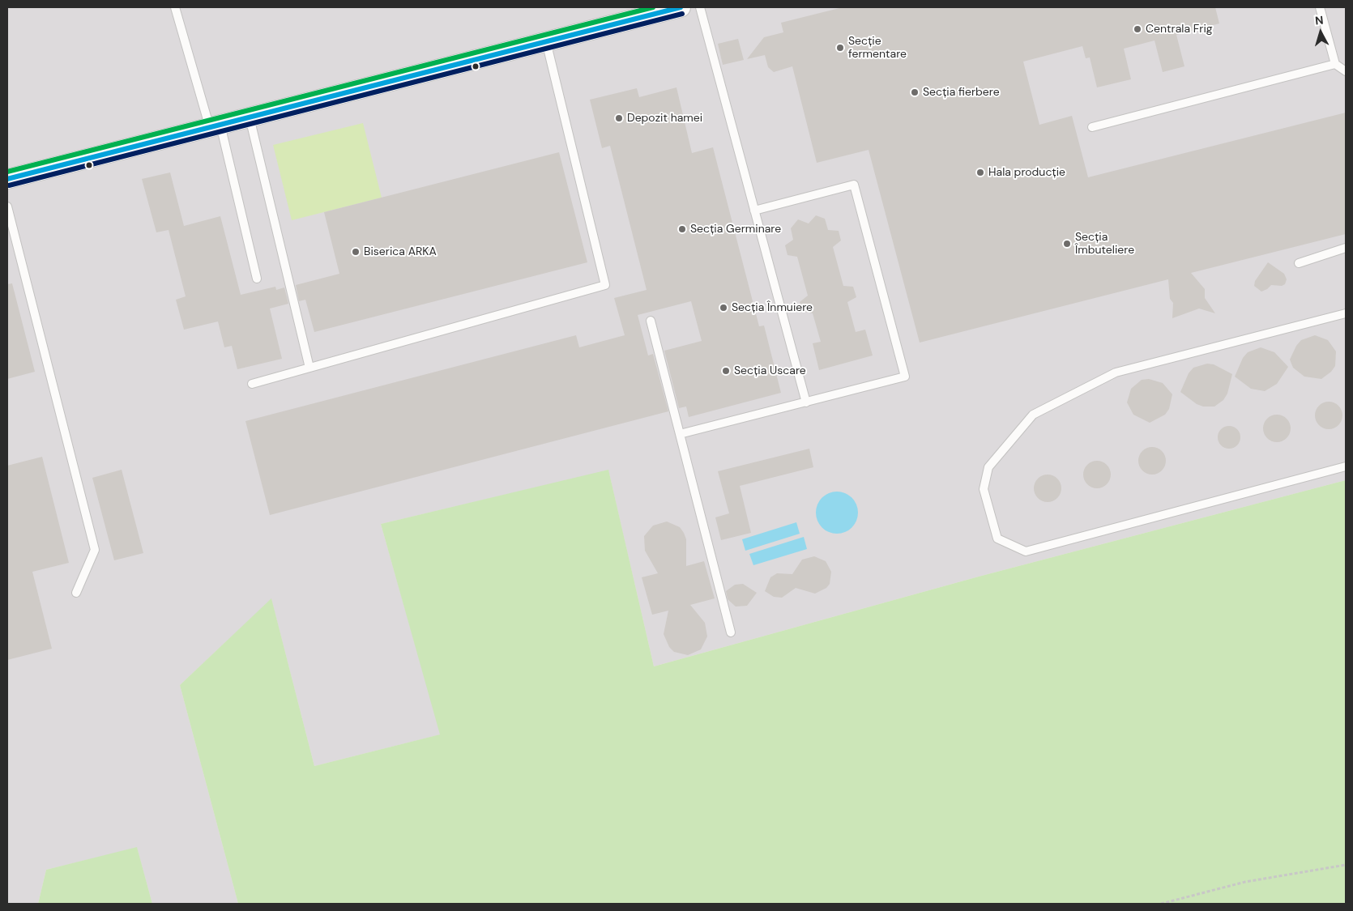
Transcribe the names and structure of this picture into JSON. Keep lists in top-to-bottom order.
{
  "places": [
    "Centrala Frig",
    "Secție fermentare",
    "Secția fierbere",
    "Depozit hamei",
    "Hala producție",
    "Secția Germinare",
    "Secția Îmbuteliere",
    "Biserica ARKA",
    "Secția Înmuiere",
    "Secția Uscare"
  ],
  "north": "top"
}
